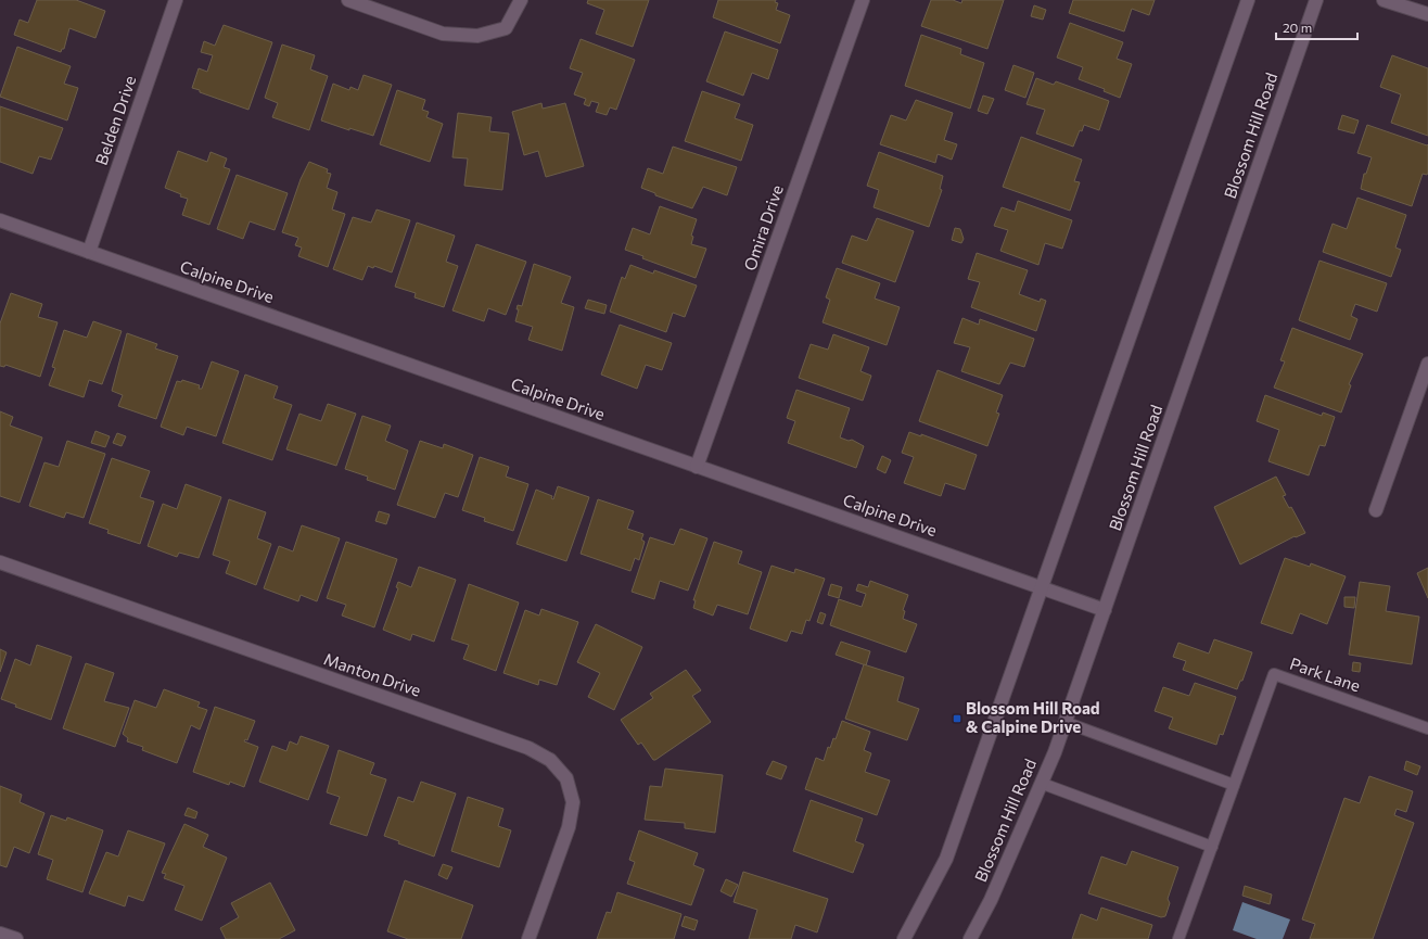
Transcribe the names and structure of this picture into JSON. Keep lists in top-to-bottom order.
{
  "streets": {
    "street": [
      "Belden Drive",
      "Blossom Hill Road",
      "Omira Drive",
      "Calpine Drive",
      "Manton Drive"
    ],
    "lane": ["Park Lane"]
  },
  "crossings": [
    ["Belden Drive", "Calpine Drive"],
    ["Blossom Hill Road", "Calpine Drive"],
    ["Omira Drive", "Calpine Drive"]
  ],
  "places": {
    "transit": ["Blossom Hill Road & Calpine Drive"]
  },
  "scale_bar": "20 m"
}
